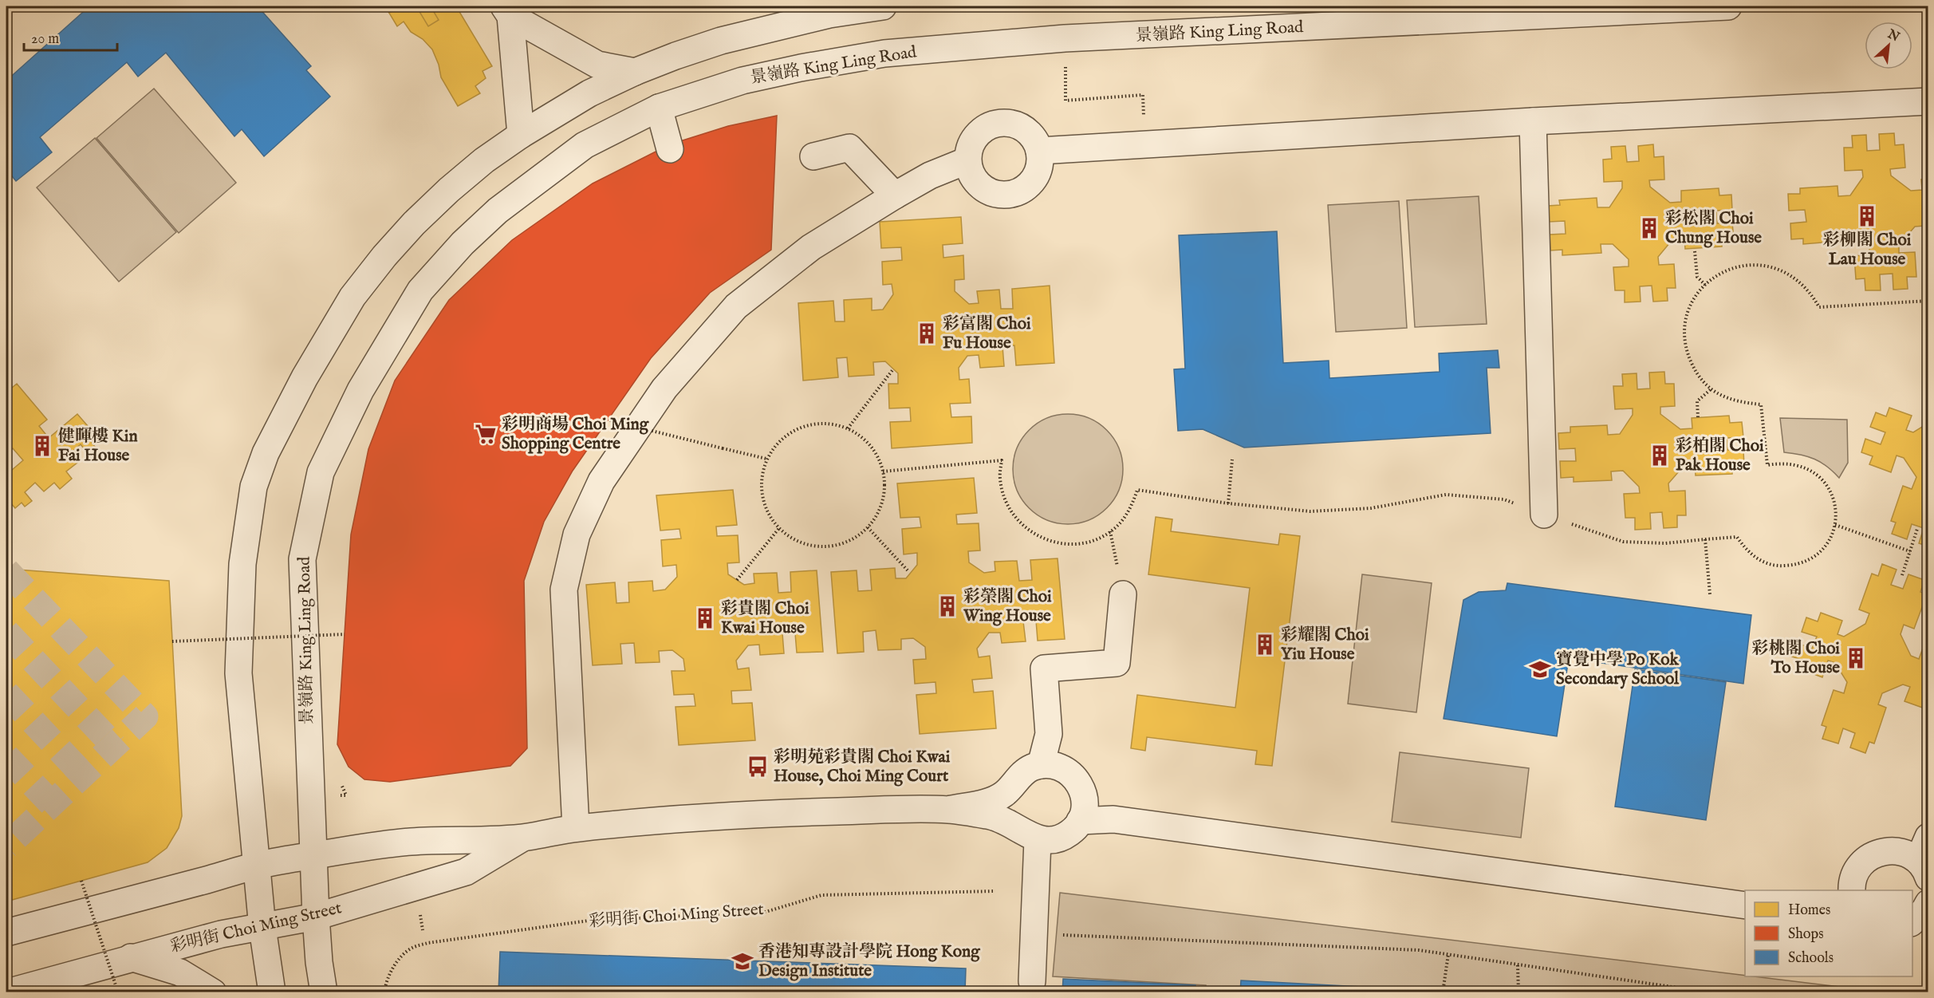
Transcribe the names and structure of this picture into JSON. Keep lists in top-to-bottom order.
{
  "streets": {
    "street": ["景嶺路 King Ling Road", "彩明街 Choi Ming Street"]
  },
  "crossings": [
    ["景嶺路 King Ling Road", "彩明街 Choi Ming Street"]
  ],
  "places": {
    "building": [
      "彩柳閣 Choi Lau House",
      "彩松閣 Choi Chung House",
      "彩富閣 Choi Fu House",
      "健暉樓 Kin Fai House",
      "彩柏閣 Choi Pak House",
      "彩榮閣 Choi Wing House",
      "彩貴閣 Choi Kwai House",
      "彩耀閣 Choi Yiu House",
      "彩桃閣 Choi To House"
    ],
    "supermarket": ["彩明商場 Choi Ming Shopping Centre"],
    "school or university": ["寶覺中學 Po Kok Secondary School", "香港知專設計學院 Hong Kong Design Institute"],
    "bus stop": ["彩明苑彩貴閣 Choi Kwai House, Choi Ming Court"]
  },
  "legend": ["Homes", "Shops", "Schools"],
  "scale_bar": "20 m",
  "north": "top right"
}
